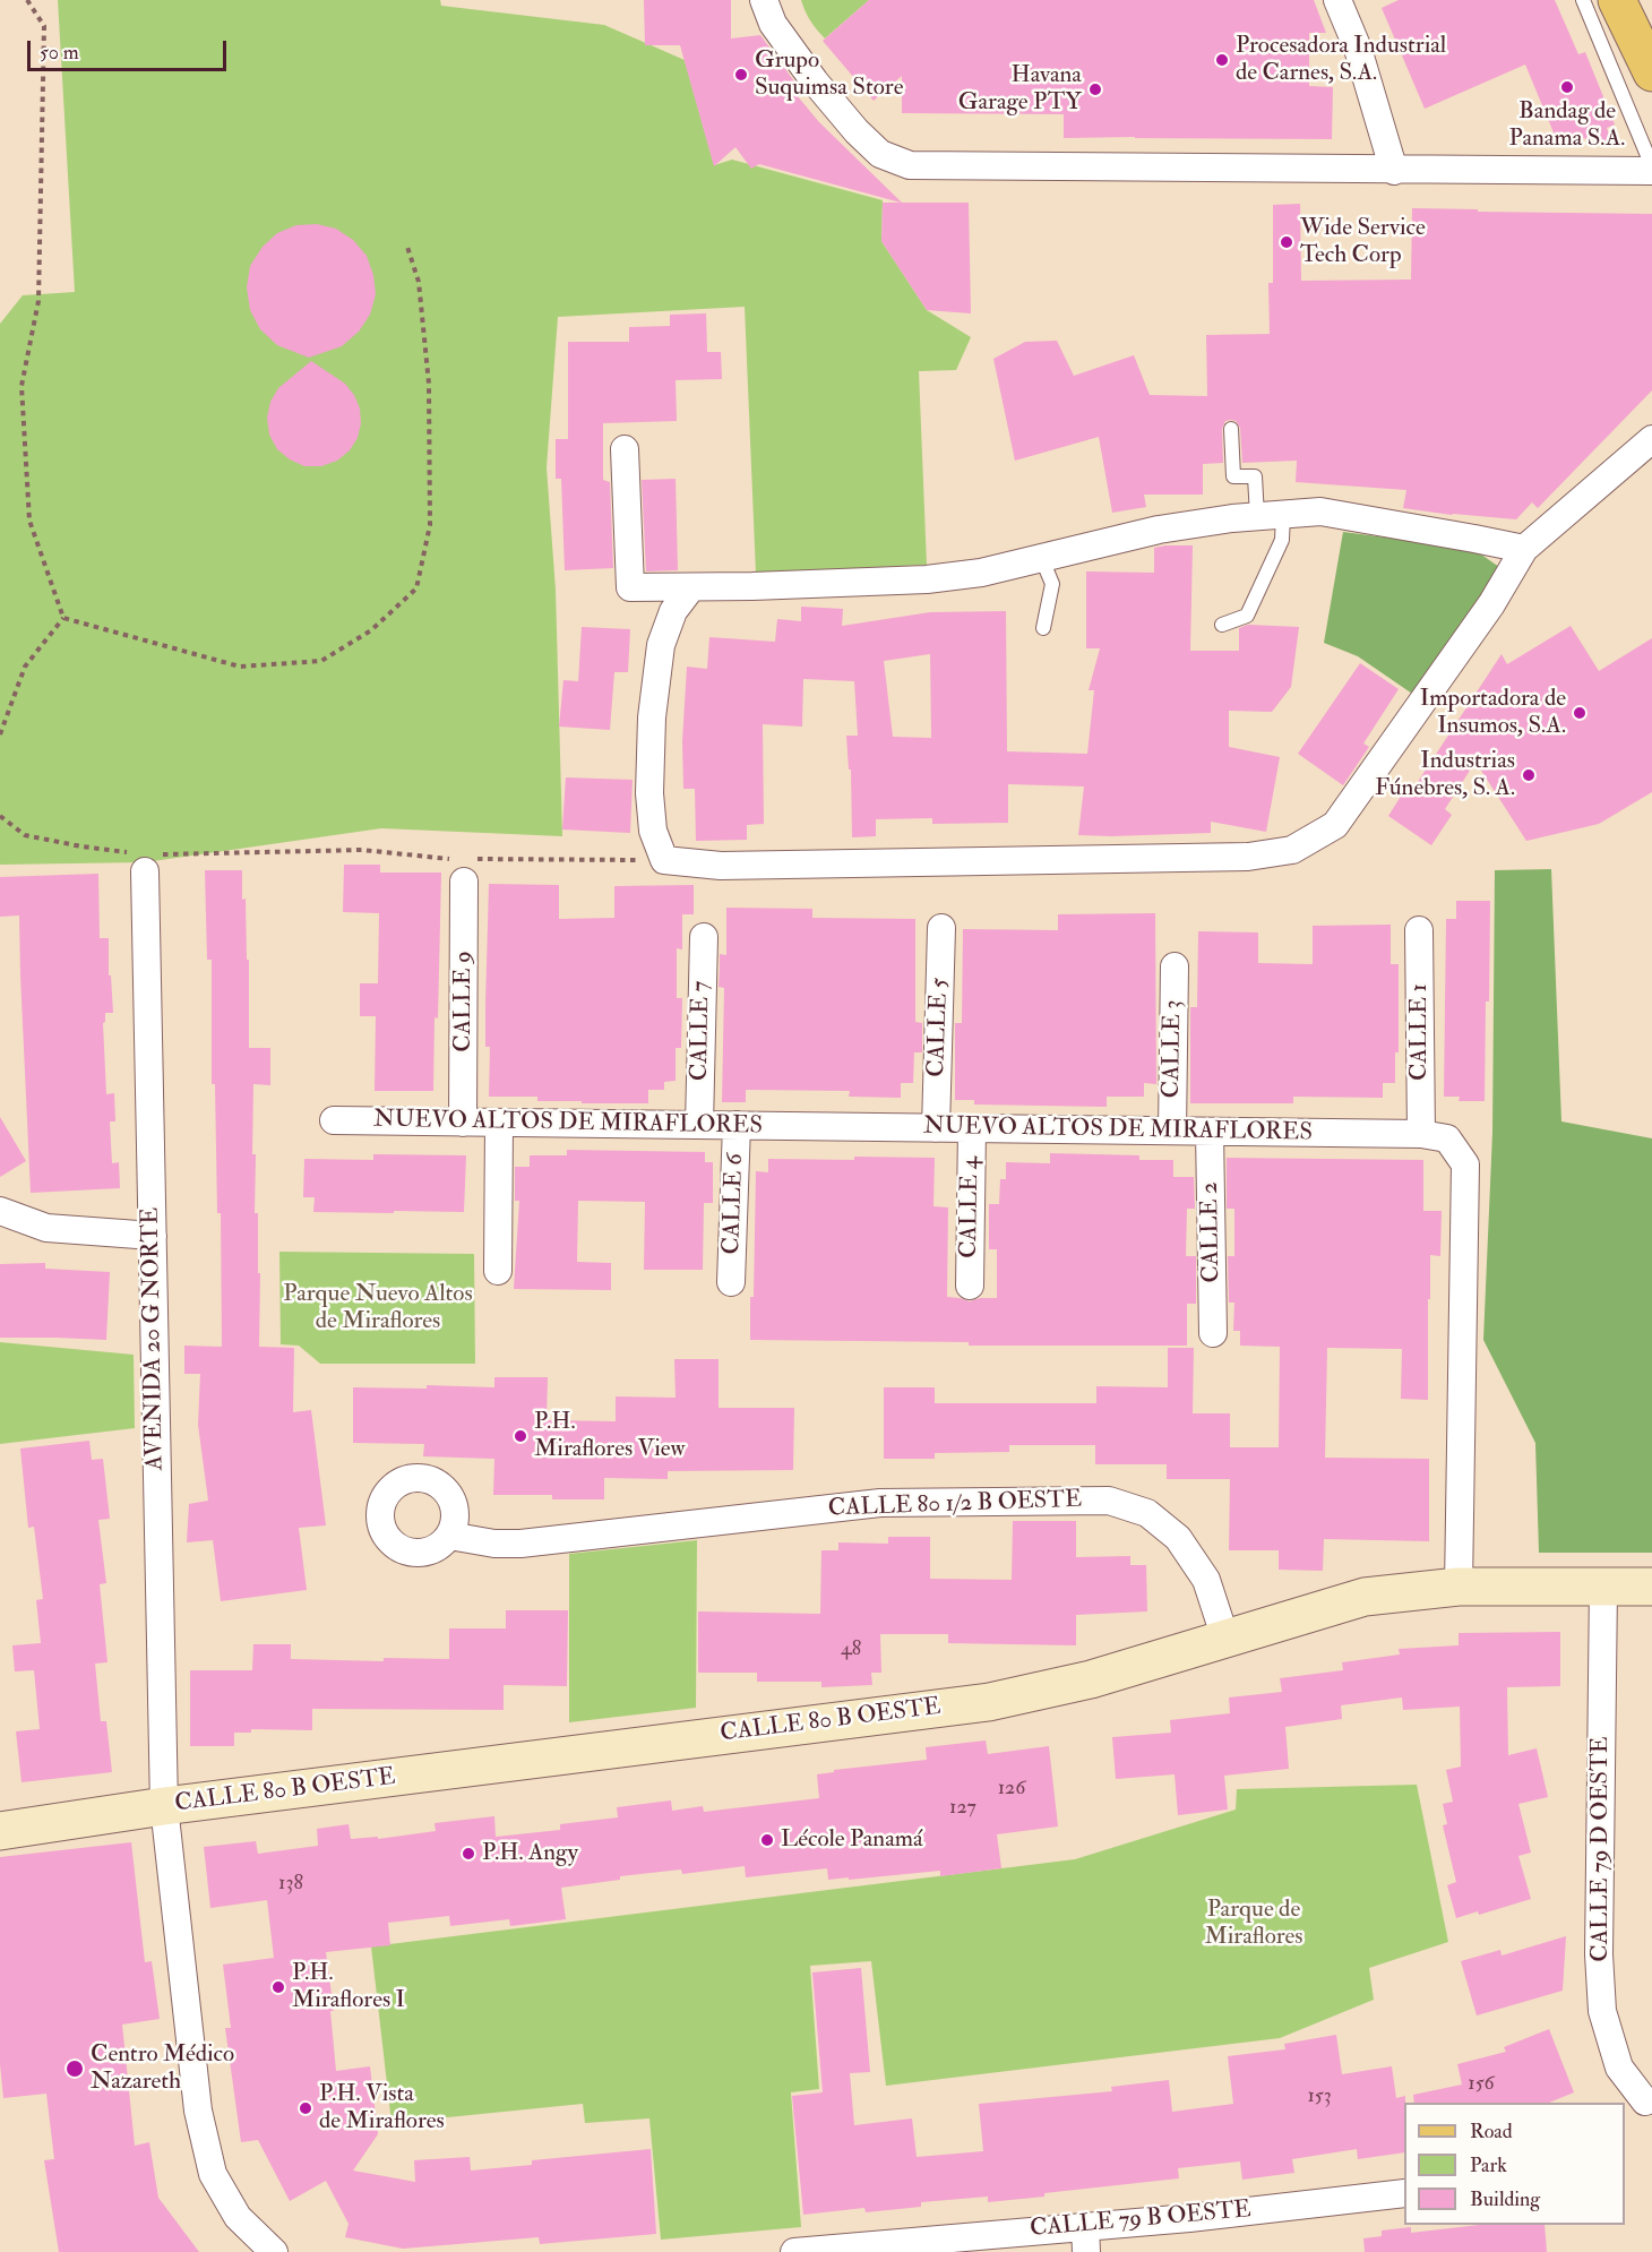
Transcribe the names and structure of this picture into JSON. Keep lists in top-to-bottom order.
{
  "streets": {
    "street": [
      "CALLE 9",
      "CALLE 5",
      "CALLE 7",
      "CALLE 1",
      "CALLE 3",
      "NUEVO ALTOS DE MIRAFLORES",
      "CALLE 6",
      "CALLE 4",
      "CALLE 2",
      "AVENIDA 20 G NORTE",
      "CALLE 80 1/2 B OESTE",
      "CALLE 80 B OESTE",
      "CALLE 79 D OESTE",
      "CALLE 79 B OESTE"
    ]
  },
  "crossings": [
    ["CALLE 9", "NUEVO ALTOS DE MIRAFLORES"],
    ["CALLE 5", "NUEVO ALTOS DE MIRAFLORES"],
    ["CALLE 7", "NUEVO ALTOS DE MIRAFLORES"],
    ["CALLE 1", "NUEVO ALTOS DE MIRAFLORES"],
    ["CALLE 3", "NUEVO ALTOS DE MIRAFLORES"],
    ["NUEVO ALTOS DE MIRAFLORES", "CALLE 6"],
    ["NUEVO ALTOS DE MIRAFLORES", "CALLE 4"],
    ["NUEVO ALTOS DE MIRAFLORES", "CALLE 2"],
    ["NUEVO ALTOS DE MIRAFLORES", "CALLE 80 B OESTE"],
    ["AVENIDA 20 G NORTE", "CALLE 80 B OESTE"],
    ["CALLE 80 1/2 B OESTE", "CALLE 80 B OESTE"],
    ["CALLE 80 B OESTE", "CALLE 79 D OESTE"]
  ],
  "parks": ["Parque Nuevo Altos de Miraflores", "Parque de Miraflores"],
  "places": [
    "Procesadora Industrial de Carnes, S.A.",
    "Grupo Suquimsa Store",
    "Bandag de Panama S.A.",
    "Havana Garage PTY",
    "Wide Service Tech Corp",
    "Importadora de Insumos, S.A.",
    "Industrias Fúnebres, S. A.",
    "P.H. Miraflores View",
    "Lécole Panamá",
    "P.H. Angy",
    "P.H. Miraflores I",
    "Centro Médico Nazareth",
    "P.H. Vista de Miraflores"
  ],
  "house_numbers": [
    "48",
    "126",
    "127",
    "138",
    "156",
    "153"
  ],
  "legend": ["Road", "Park", "Building"],
  "scale_bar": "50 m"
}
